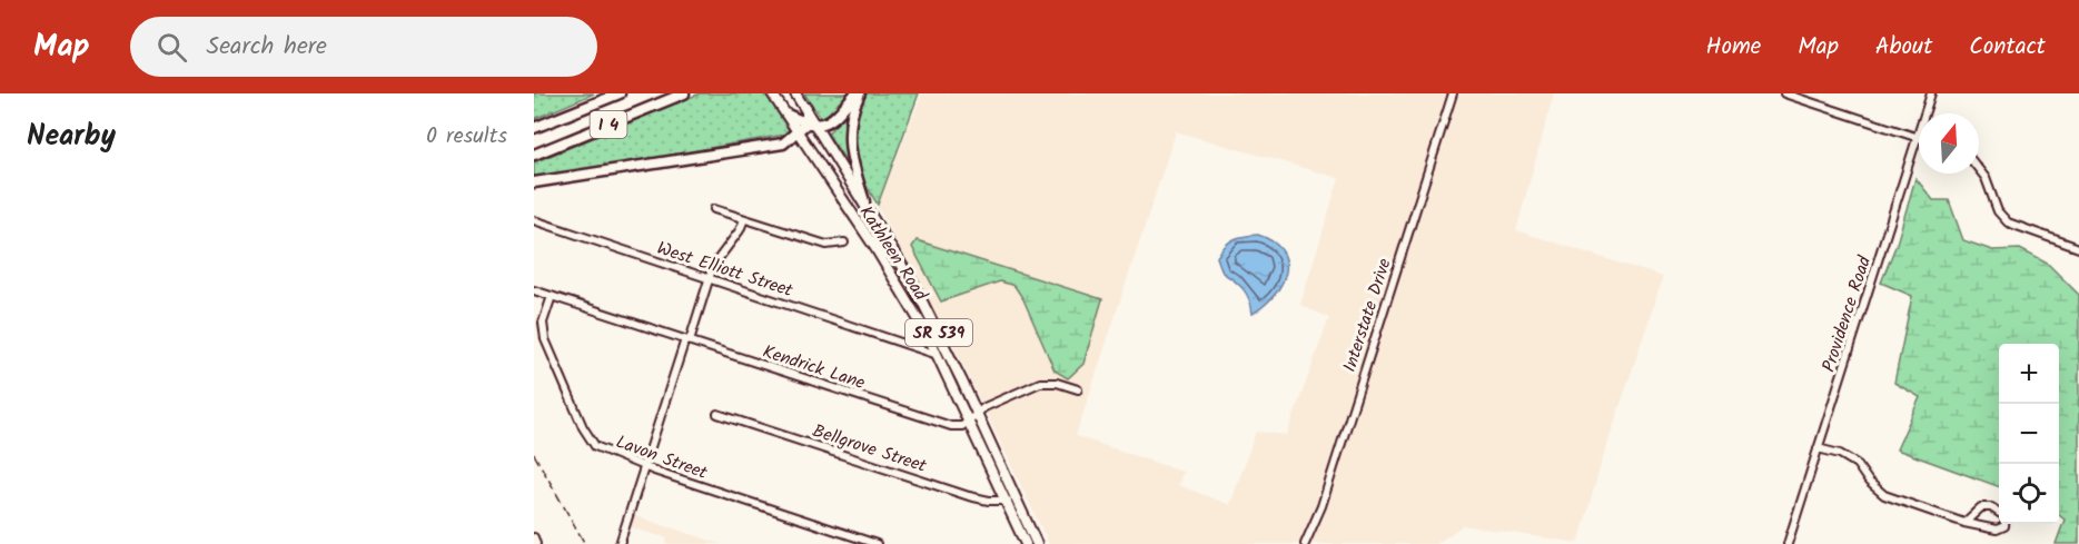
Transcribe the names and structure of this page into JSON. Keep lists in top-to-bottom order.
{
  "streets": {
    "highway": ["I 4"],
    "main road": ["Kathleen Road", "SR 539"],
    "street": [
      "West Elliott Street",
      "Providence Road",
      "Interstate Drive",
      "Kendrick Lane",
      "Bellgrove Street",
      "Lavon Street"
    ]
  },
  "crossings": [
    ["Kathleen Road", "West Elliott Street"],
    ["Kathleen Road", "Kendrick Lane"],
    ["Kathleen Road", "Bellgrove Street"],
    ["Kendrick Lane", "Lavon Street"]
  ],
  "north": "top",
  "page": {
    "header": "Map",
    "search": "Search here",
    "nav": [
      "Home",
      "Map",
      "About",
      "Contact"
    ],
    "heading": ["Nearby", "0 results"],
    "map_buttons": ["+", "−"]
  }
}
